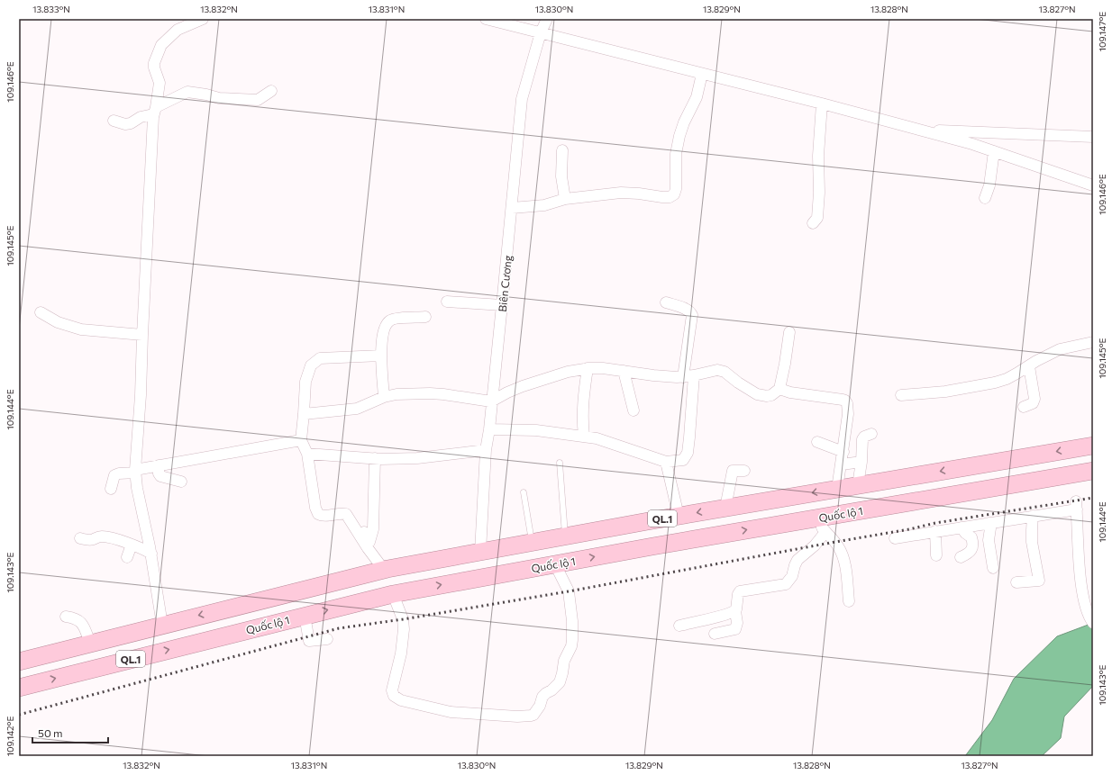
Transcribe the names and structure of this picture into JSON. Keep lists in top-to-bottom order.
{
  "streets": {
    "highway": ["Quốc lộ 1", "QL.1"],
    "street": ["Biên Cương"]
  },
  "crossings": [
    ["Biên Cương", "QL.1"]
  ],
  "scale_bar": "50 m",
  "coordinates": [
    "13.833°N",
    "13.832°N",
    "13.831°N",
    "13.830°N",
    "13.829°N",
    "13.828°N",
    "13.827°N",
    "109.147°E",
    "109.146°E",
    "109.145°E",
    "109.144°E",
    "109.143°E",
    "109.142°E"
  ]
}
